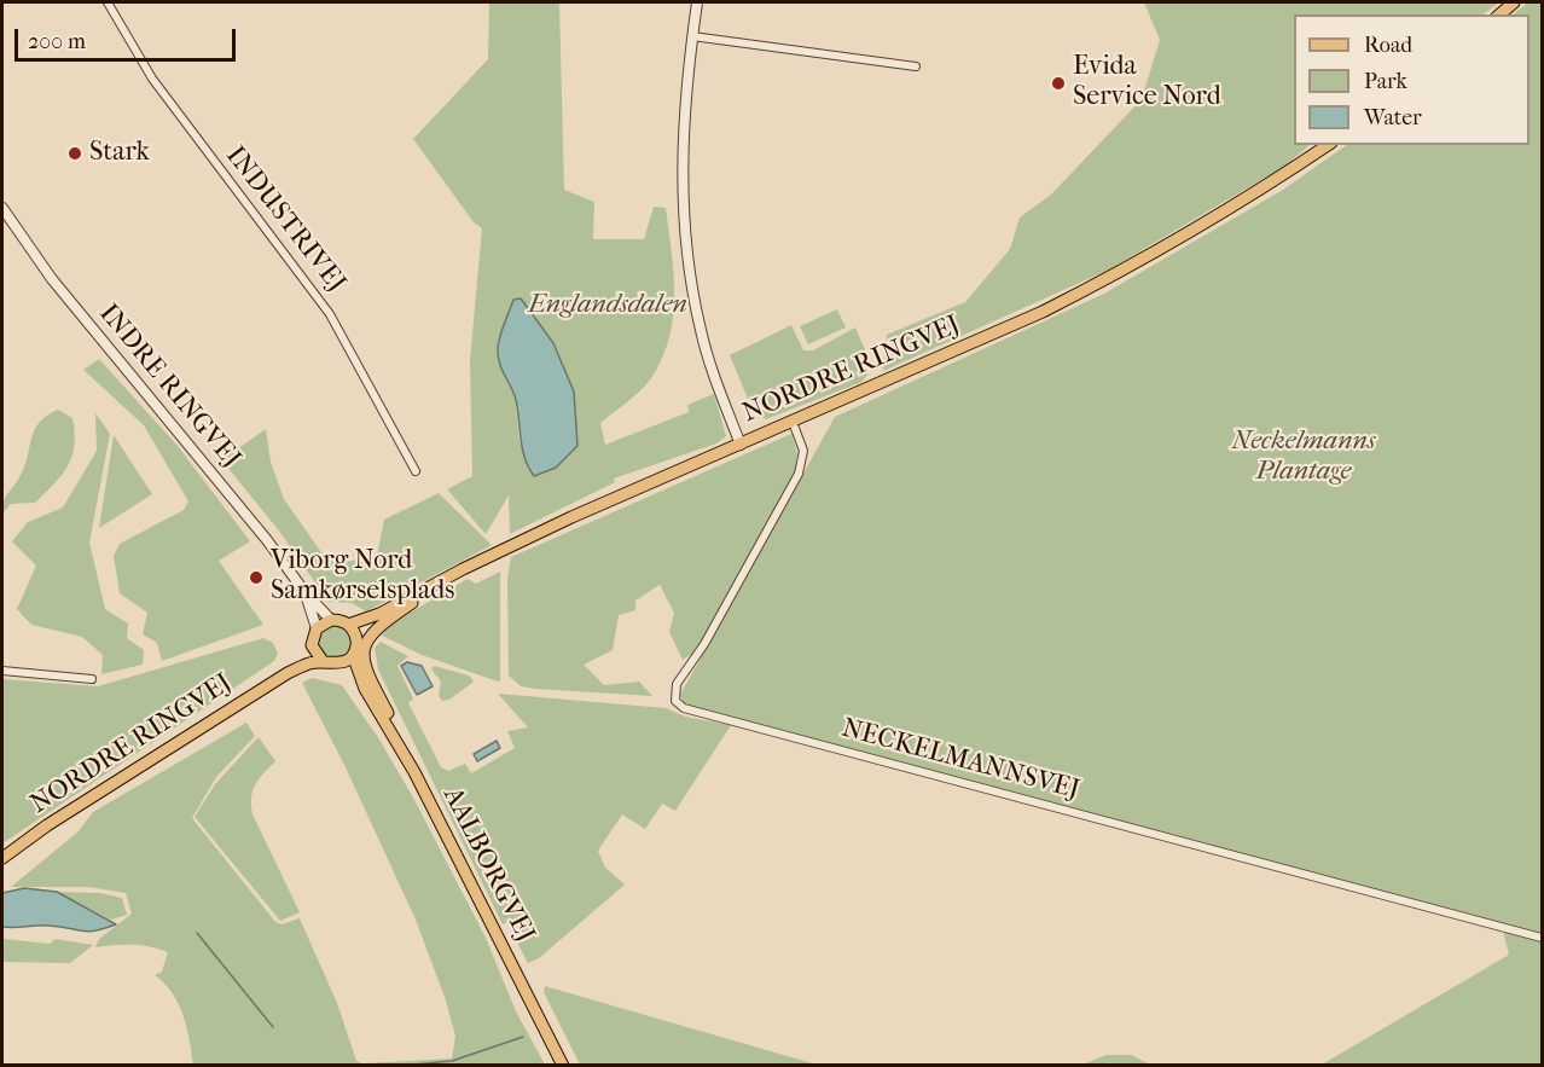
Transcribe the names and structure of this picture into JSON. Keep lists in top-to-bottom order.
{
  "streets": {
    "main road": ["NORDRE RINGVEJ", "AALBORGVEJ"],
    "street": ["INDUSTRIVEJ", "INDRE RINGVEJ", "NECKELMANNSVEJ"]
  },
  "crossings": [
    ["NORDRE RINGVEJ", "INDRE RINGVEJ"],
    ["NORDRE RINGVEJ", "NECKELMANNSVEJ"],
    ["NORDRE RINGVEJ", "AALBORGVEJ"],
    ["INDRE RINGVEJ", "AALBORGVEJ"]
  ],
  "parks": ["Englandsdalen", "Neckelmanns Plantage"],
  "places": ["Evida Service Nord", "Stark", "Viborg Nord Samkørselsplads"],
  "legend": ["Road", "Park", "Water"],
  "scale_bar": "200 m"
}
